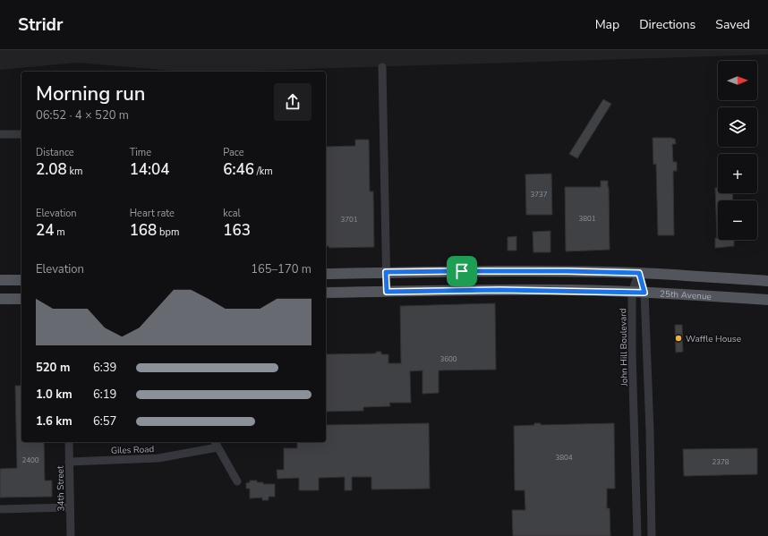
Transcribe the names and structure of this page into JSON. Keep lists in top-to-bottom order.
{
  "streets": {
    "main road": ["25th Avenue"],
    "street": ["John Hill Boulevard", "Giles Road", "34th Street"]
  },
  "crossings": [
    ["25th Avenue", "John Hill Boulevard"],
    ["Giles Road", "34th Street"]
  ],
  "places": ["Waffle House"],
  "house_numbers": [
    "3737",
    "3801",
    "3701",
    "3600",
    "3804",
    "2400",
    "2378"
  ],
  "north": "right",
  "page": {
    "header": "Stridr",
    "nav": ["Map", "Directions", "Saved"],
    "map_buttons": ["+", "−"],
    "heading": ["Morning run", "06:52 · 4 × 520 m"],
    "stats": [
      ["Distance", "2.08 km"],
      ["Time", "14:04"],
      ["Pace", "6:46 /km"],
      ["Elevation", "24 m"],
      ["Heart rate", "168 bpm"],
      ["kcal", "163"]
    ],
    "chart": ["Elevation", "165–170 m"],
    "list": [
      {
        "name": "520 m",
        "note": "6:39"
      },
      {
        "name": "1.0 km",
        "note": "6:19"
      },
      {
        "name": "1.6 km",
        "note": "6:57"
      }
    ]
  }
}
